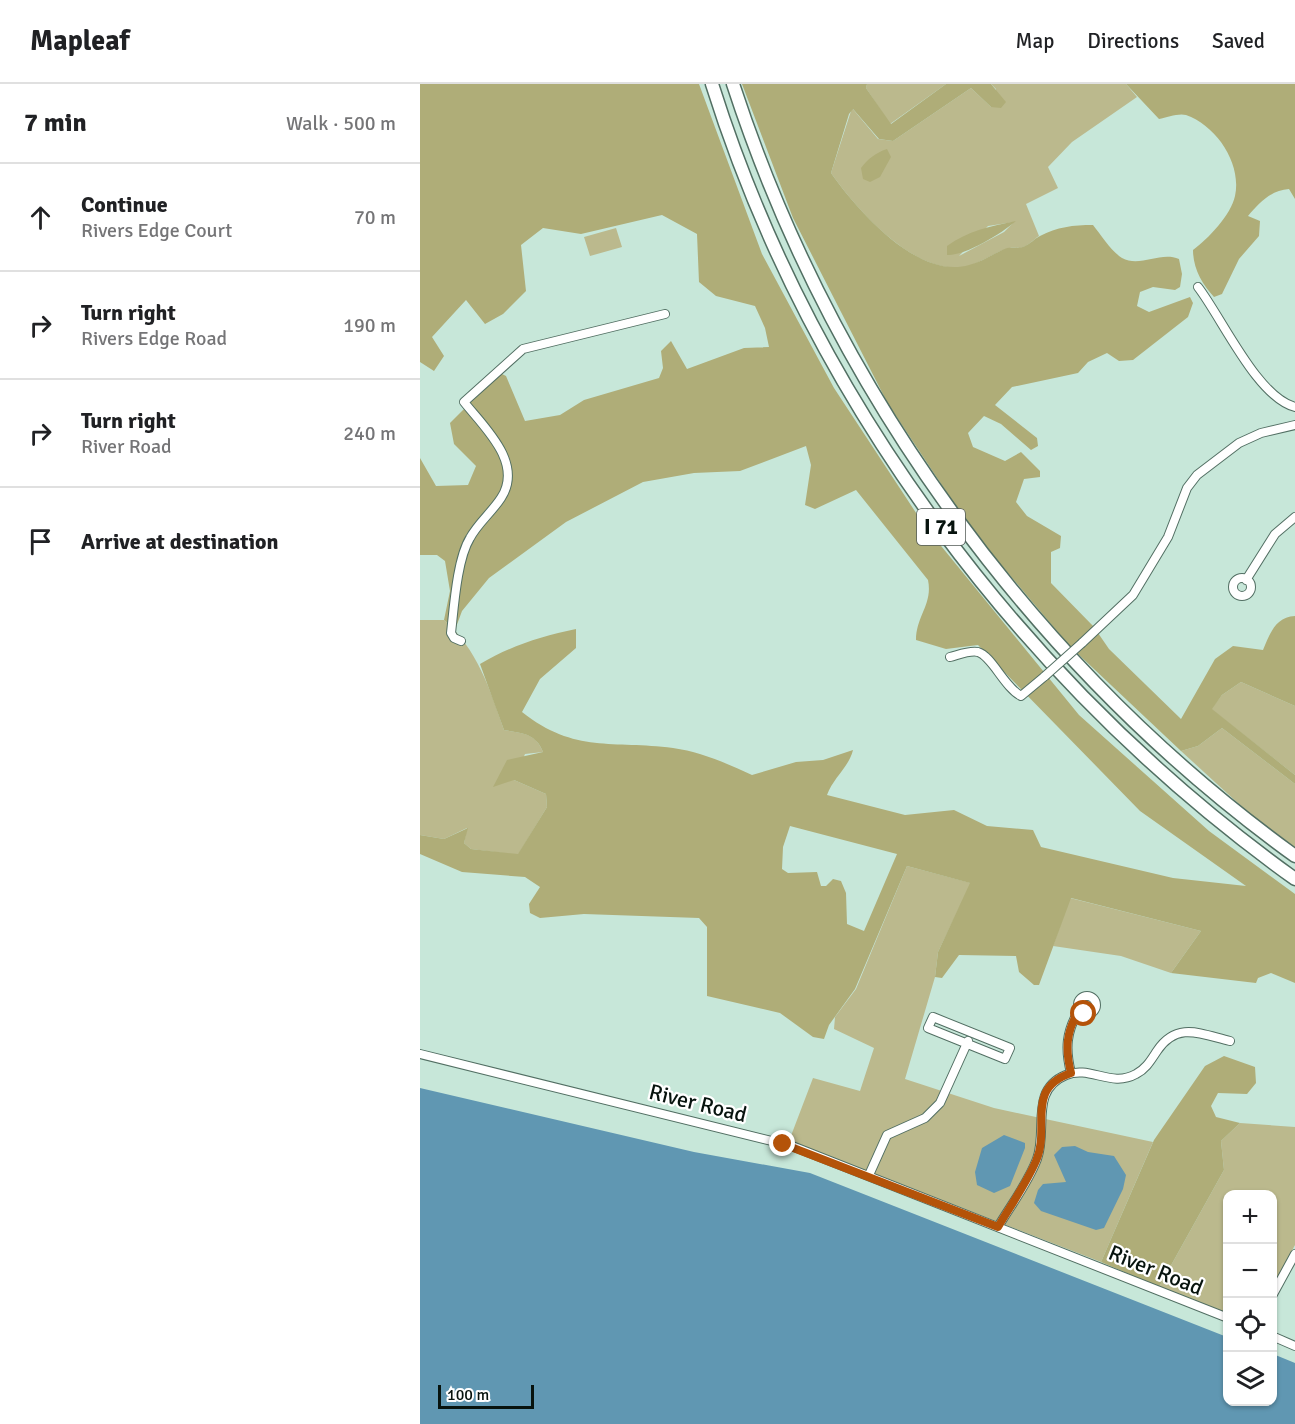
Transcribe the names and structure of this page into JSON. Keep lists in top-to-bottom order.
{
  "streets": {
    "highway": ["I 71"],
    "street": ["River Road"]
  },
  "scale_bar": "100 m",
  "page": {
    "header": "Mapleaf",
    "nav": ["Map", "Directions", "Saved"],
    "heading": ["7 min", "Walk · 500 m"],
    "list": [
      ["Continue", "Rivers Edge Court", "70 m"],
      ["Turn right", "Rivers Edge Road", "190 m"],
      ["Turn right", "River Road", "240 m"],
      "Arrive at destination"
    ],
    "map_buttons": ["+", "−"],
    "scale": "100 m"
  }
}
